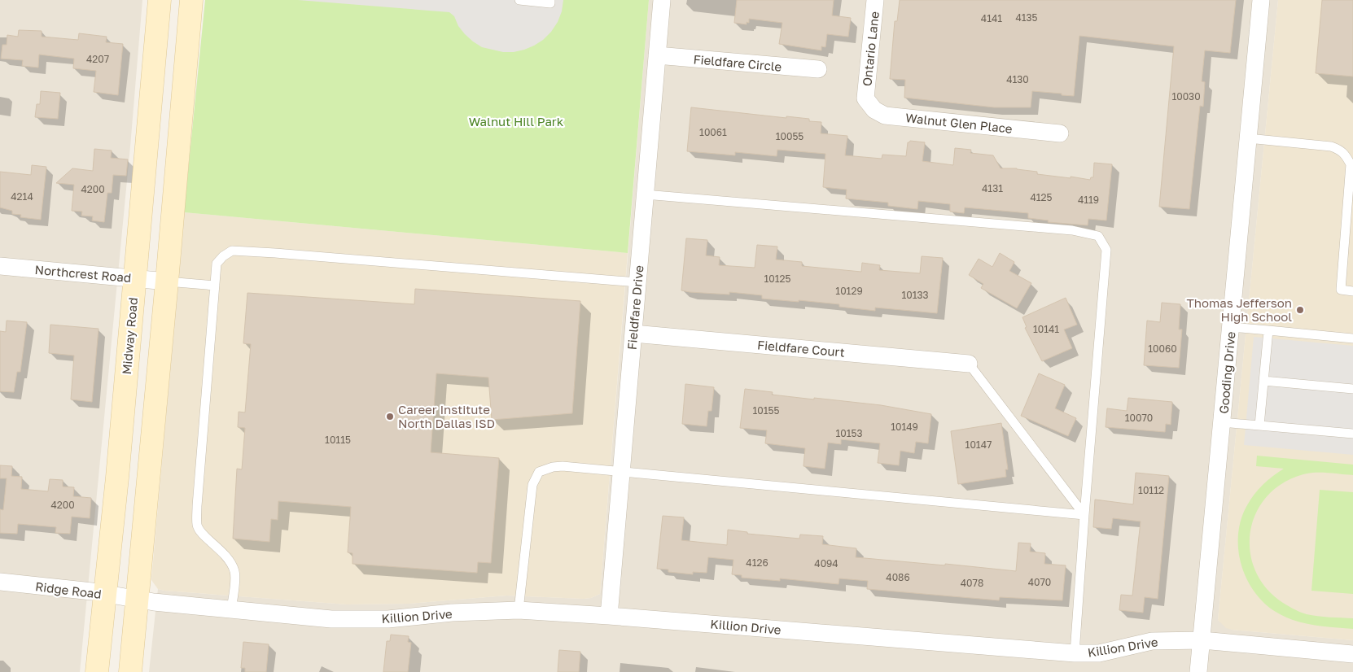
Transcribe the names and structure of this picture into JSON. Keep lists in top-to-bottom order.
{
  "streets": {
    "main road": ["Midway Road"],
    "street": [
      "Ontario Lane",
      "Fieldfare Circle",
      "Walnut Glen Place",
      "Northcrest Road",
      "Fieldfare Drive",
      "Fieldfare Court",
      "Gooding Drive",
      "Ridge Road",
      "Killion Drive"
    ]
  },
  "crossings": [
    ["Ontario Lane", "Walnut Glen Place"],
    ["Fieldfare Circle", "Fieldfare Drive"],
    ["Northcrest Road", "Midway Road"],
    ["Fieldfare Drive", "Fieldfare Court"],
    ["Fieldfare Drive", "Killion Drive"],
    ["Midway Road", "Ridge Road"],
    ["Gooding Drive", "Killion Drive"],
    ["Ridge Road", "Killion Drive"]
  ],
  "parks": ["Walnut Hill Park"],
  "places": ["Thomas Jefferson High School", "Career Institute North Dallas ISD"],
  "house_numbers": [
    "4135",
    "4141",
    "4207",
    "4130",
    "10030",
    "10061",
    "10055",
    "4131",
    "4200",
    "4214",
    "4125",
    "4119",
    "10125",
    "10129",
    "10133",
    "10141",
    "10060",
    "10155",
    "10070",
    "10149",
    "10153",
    "10115",
    "10147",
    "10112",
    "4200",
    "4126",
    "4094",
    "4086",
    "4070",
    "4078"
  ]
}
